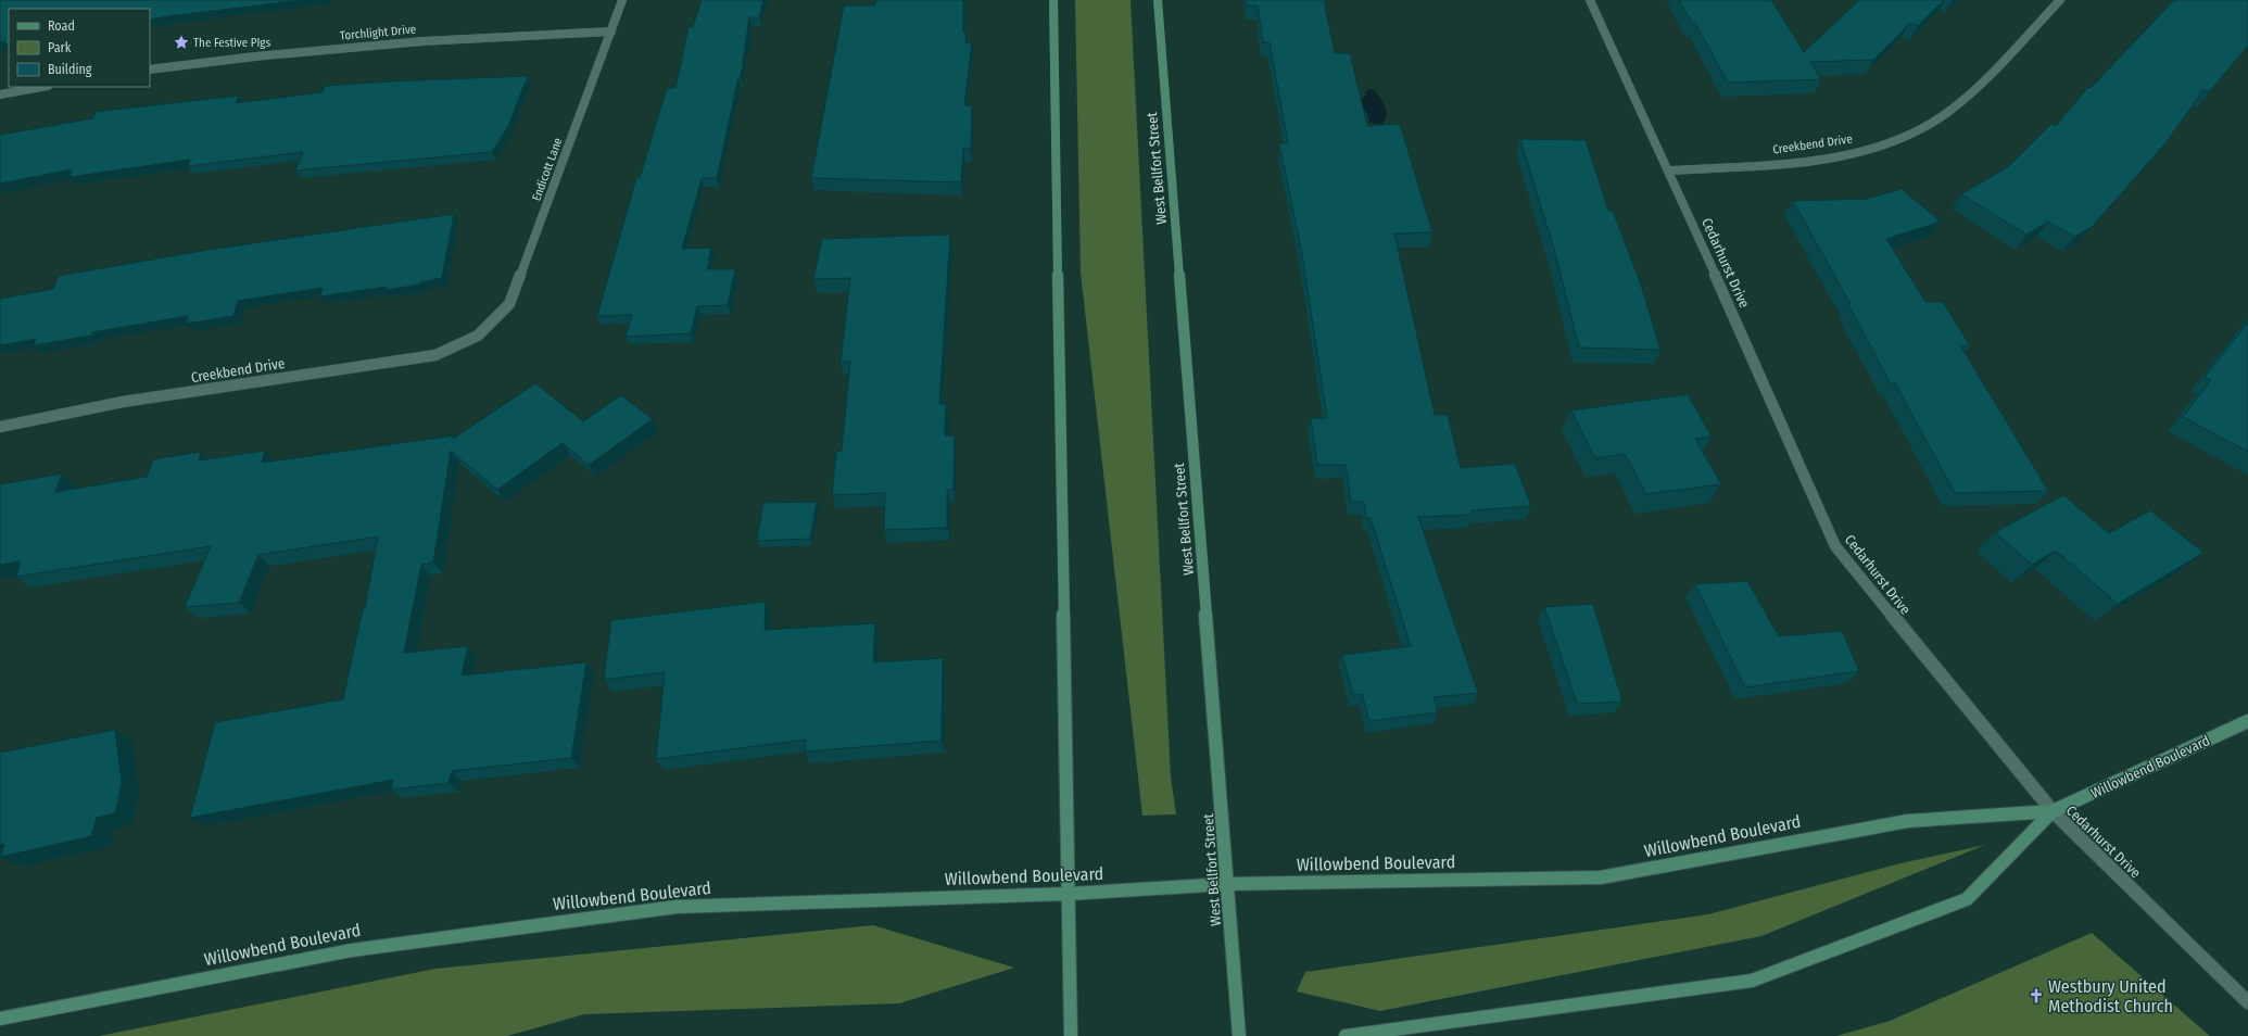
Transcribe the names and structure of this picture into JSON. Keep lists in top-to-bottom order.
{
  "streets": {
    "main road": ["West Bellfort Street", "Willowbend Boulevard"],
    "street": [
      "Torchlight Drive",
      "Creekbend Drive",
      "Endicott Lane",
      "Cedarhurst Drive"
    ]
  },
  "crossings": [
    ["Torchlight Drive", "Endicott Lane"],
    ["Creekbend Drive", "Endicott Lane"],
    ["Creekbend Drive", "Cedarhurst Drive"],
    ["West Bellfort Street", "Willowbend Boulevard"],
    ["Cedarhurst Drive", "Willowbend Boulevard"]
  ],
  "places": {
    "place": ["The Festive PIgs"],
    "church": ["Westbury United Methodist Church"]
  },
  "legend": ["Road", "Park", "Building"]
}
